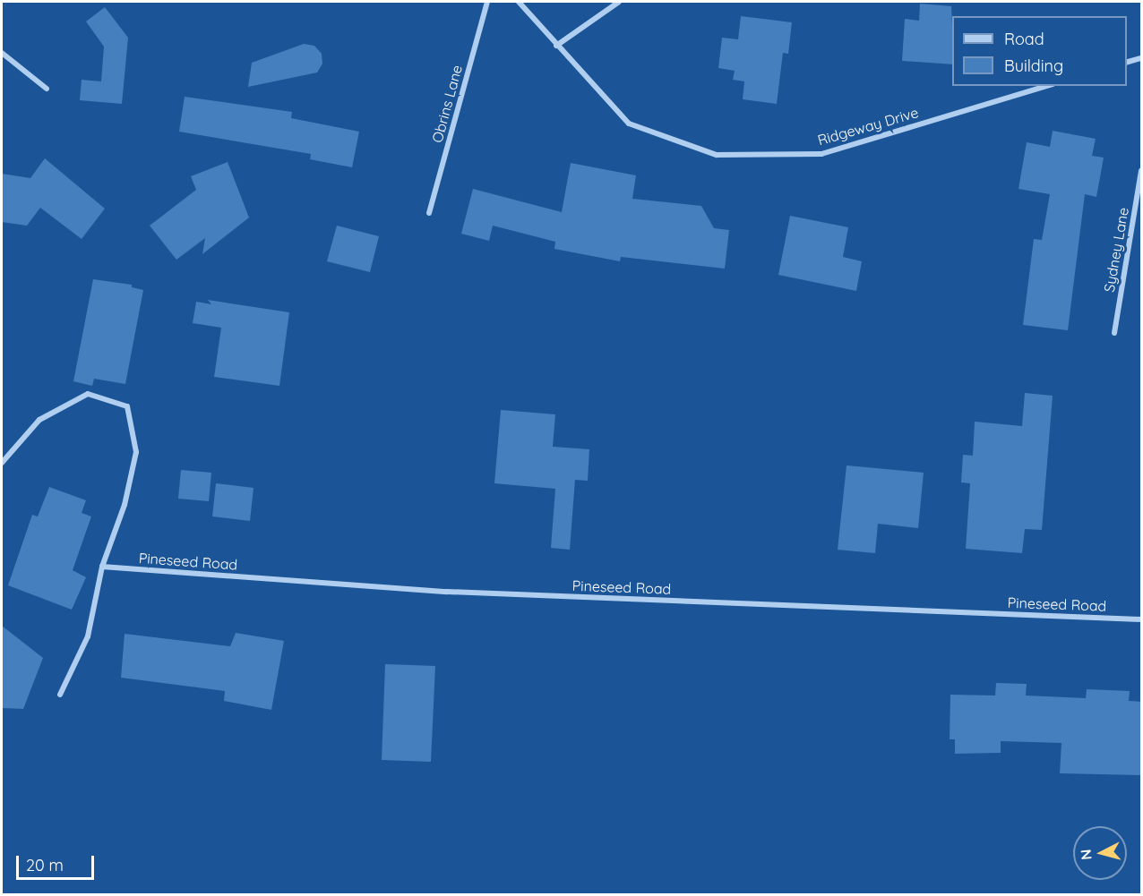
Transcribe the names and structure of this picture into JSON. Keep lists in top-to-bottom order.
{
  "streets": {
    "street": [
      "Obrins Lane",
      "Ridgeway Drive",
      "Sydney Lane",
      "Pineseed Road"
    ]
  },
  "legend": ["Road", "Building"],
  "scale_bar": "20 m",
  "north": "left"
}
